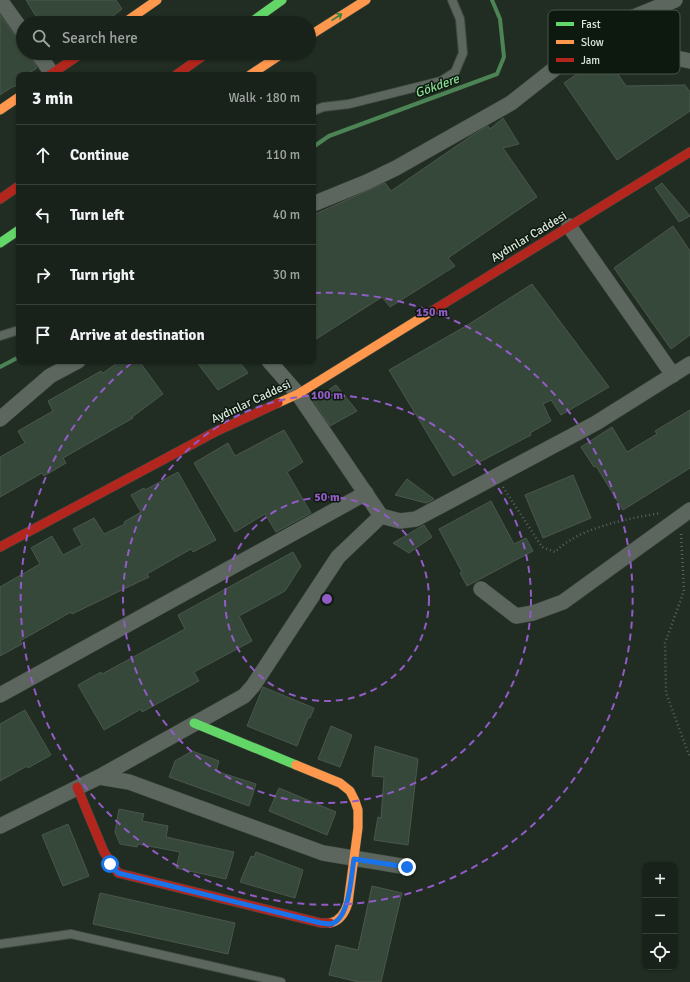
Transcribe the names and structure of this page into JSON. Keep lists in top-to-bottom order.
{
  "streets": {
    "main road": ["Aydınlar Caddesi"]
  },
  "water": ["Gökdere"],
  "legend": ["Fast", "Slow", "Jam"],
  "page": {
    "search": "Search here",
    "heading": ["3 min", "Walk · 180 m"],
    "list": [
      ["Continue", "110 m"],
      ["Turn left", "40 m"],
      ["Turn right", "30 m"],
      "Arrive at destination"
    ],
    "map_buttons": ["+", "−"]
  },
  "rings": ["150 m", "100 m", "50 m"]
}
